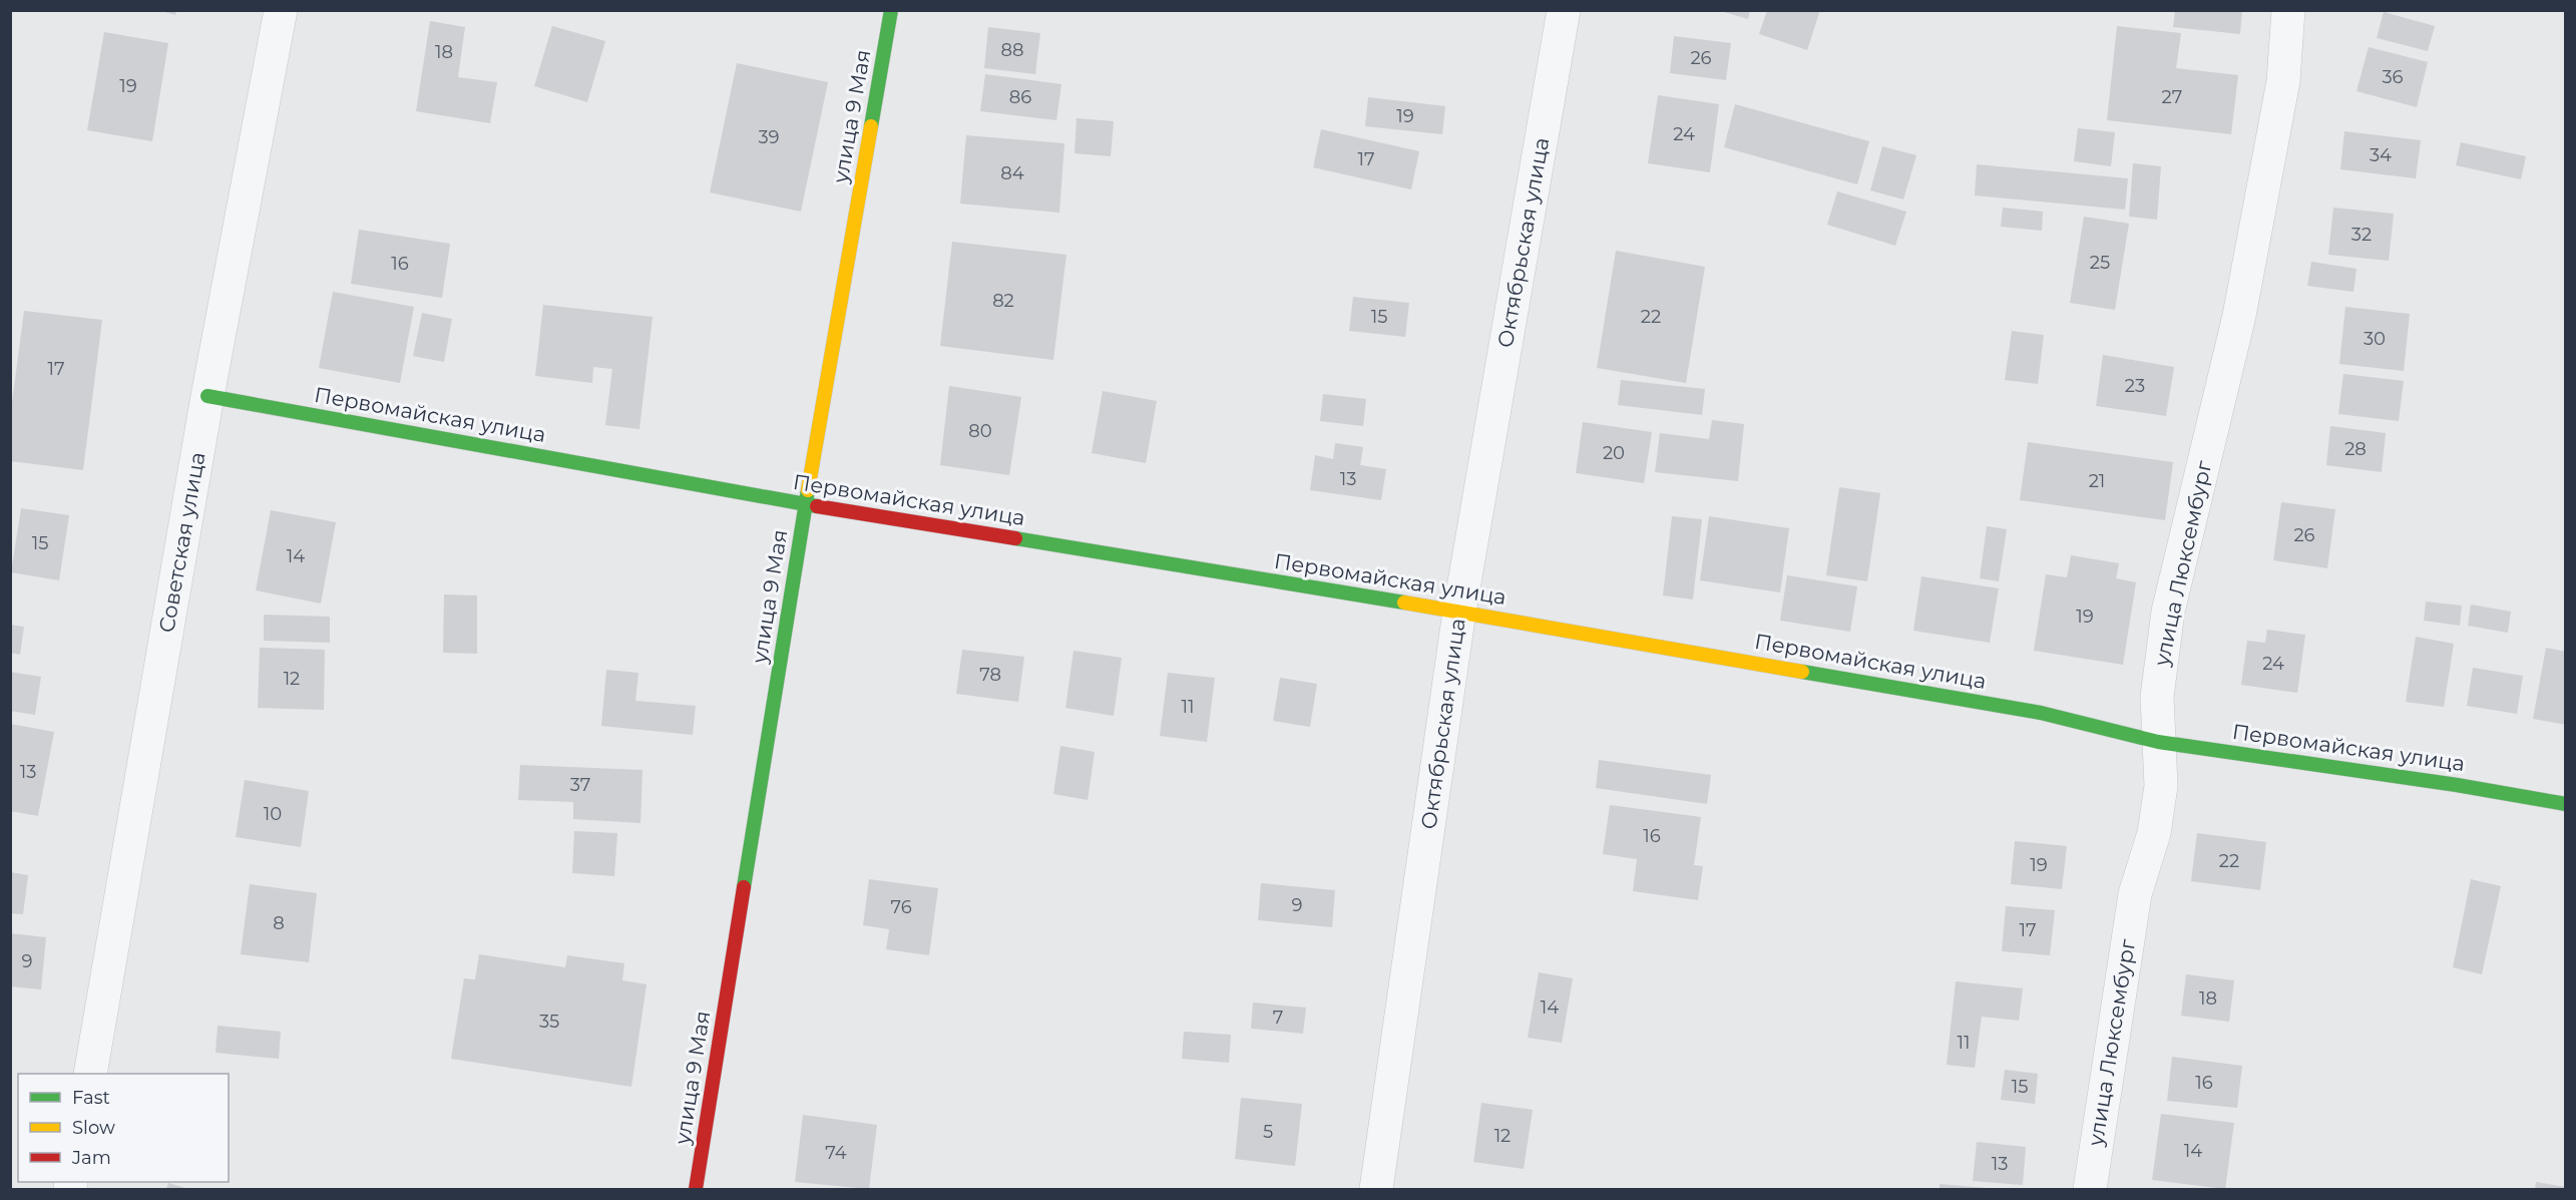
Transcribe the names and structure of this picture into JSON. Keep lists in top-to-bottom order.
{
  "streets": {
    "street": [
      "улица 9 Мая",
      "Октябрьская улица",
      "Первомайская улица",
      "Советская улица",
      "улица Люксембург"
    ]
  },
  "crossings": [
    ["улица 9 Мая", "Первомайская улица"],
    ["Октябрьская улица", "Первомайская улица"],
    ["Первомайская улица", "Советская улица"],
    ["Первомайская улица", "улица Люксембург"]
  ],
  "house_numbers": [
    "88",
    "18",
    "26",
    "36",
    "19",
    "86",
    "27",
    "19",
    "24",
    "39",
    "34",
    "17",
    "84",
    "32",
    "25",
    "16",
    "82",
    "15",
    "22",
    "30",
    "17",
    "23",
    "80",
    "28",
    "20",
    "13",
    "21",
    "26",
    "15",
    "14",
    "19",
    "24",
    "78",
    "12",
    "11",
    "13",
    "37",
    "10",
    "16",
    "22",
    "19",
    "9",
    "76",
    "8",
    "17",
    "9",
    "18",
    "14",
    "7",
    "35",
    "11",
    "16",
    "15",
    "5",
    "12",
    "14",
    "74",
    "13"
  ],
  "legend": ["Fast", "Slow", "Jam"]
}
